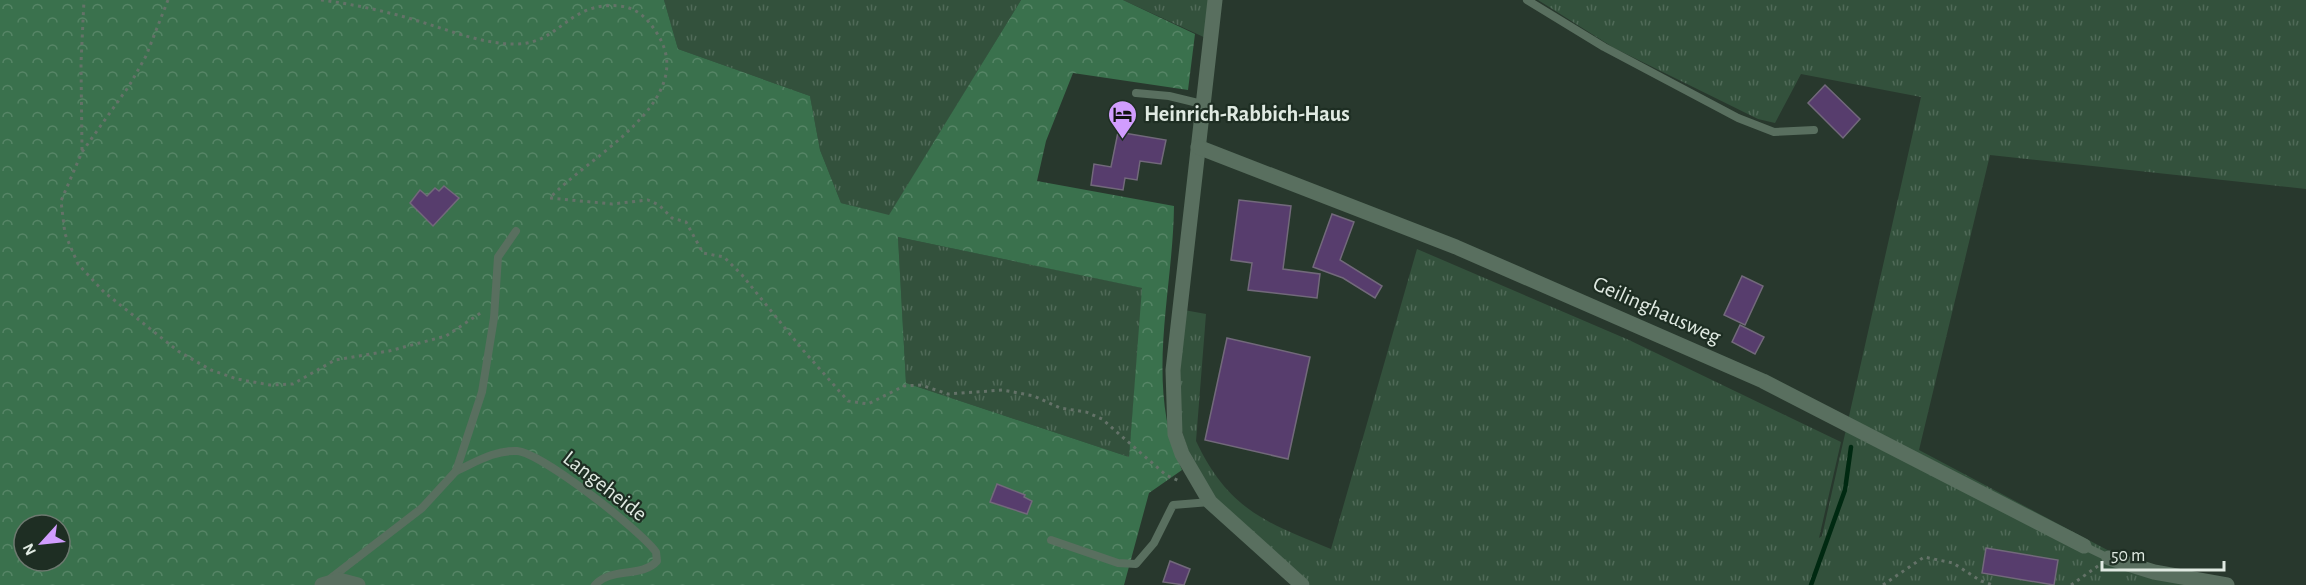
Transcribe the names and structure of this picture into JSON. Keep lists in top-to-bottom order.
{
  "streets": {
    "street": ["Geilinghausweg"],
    "lane": ["Langeheide"]
  },
  "places": {
    "hotel": ["Heinrich-Rabbich-Haus"]
  },
  "scale_bar": "50 m",
  "north": "bottom left"
}
